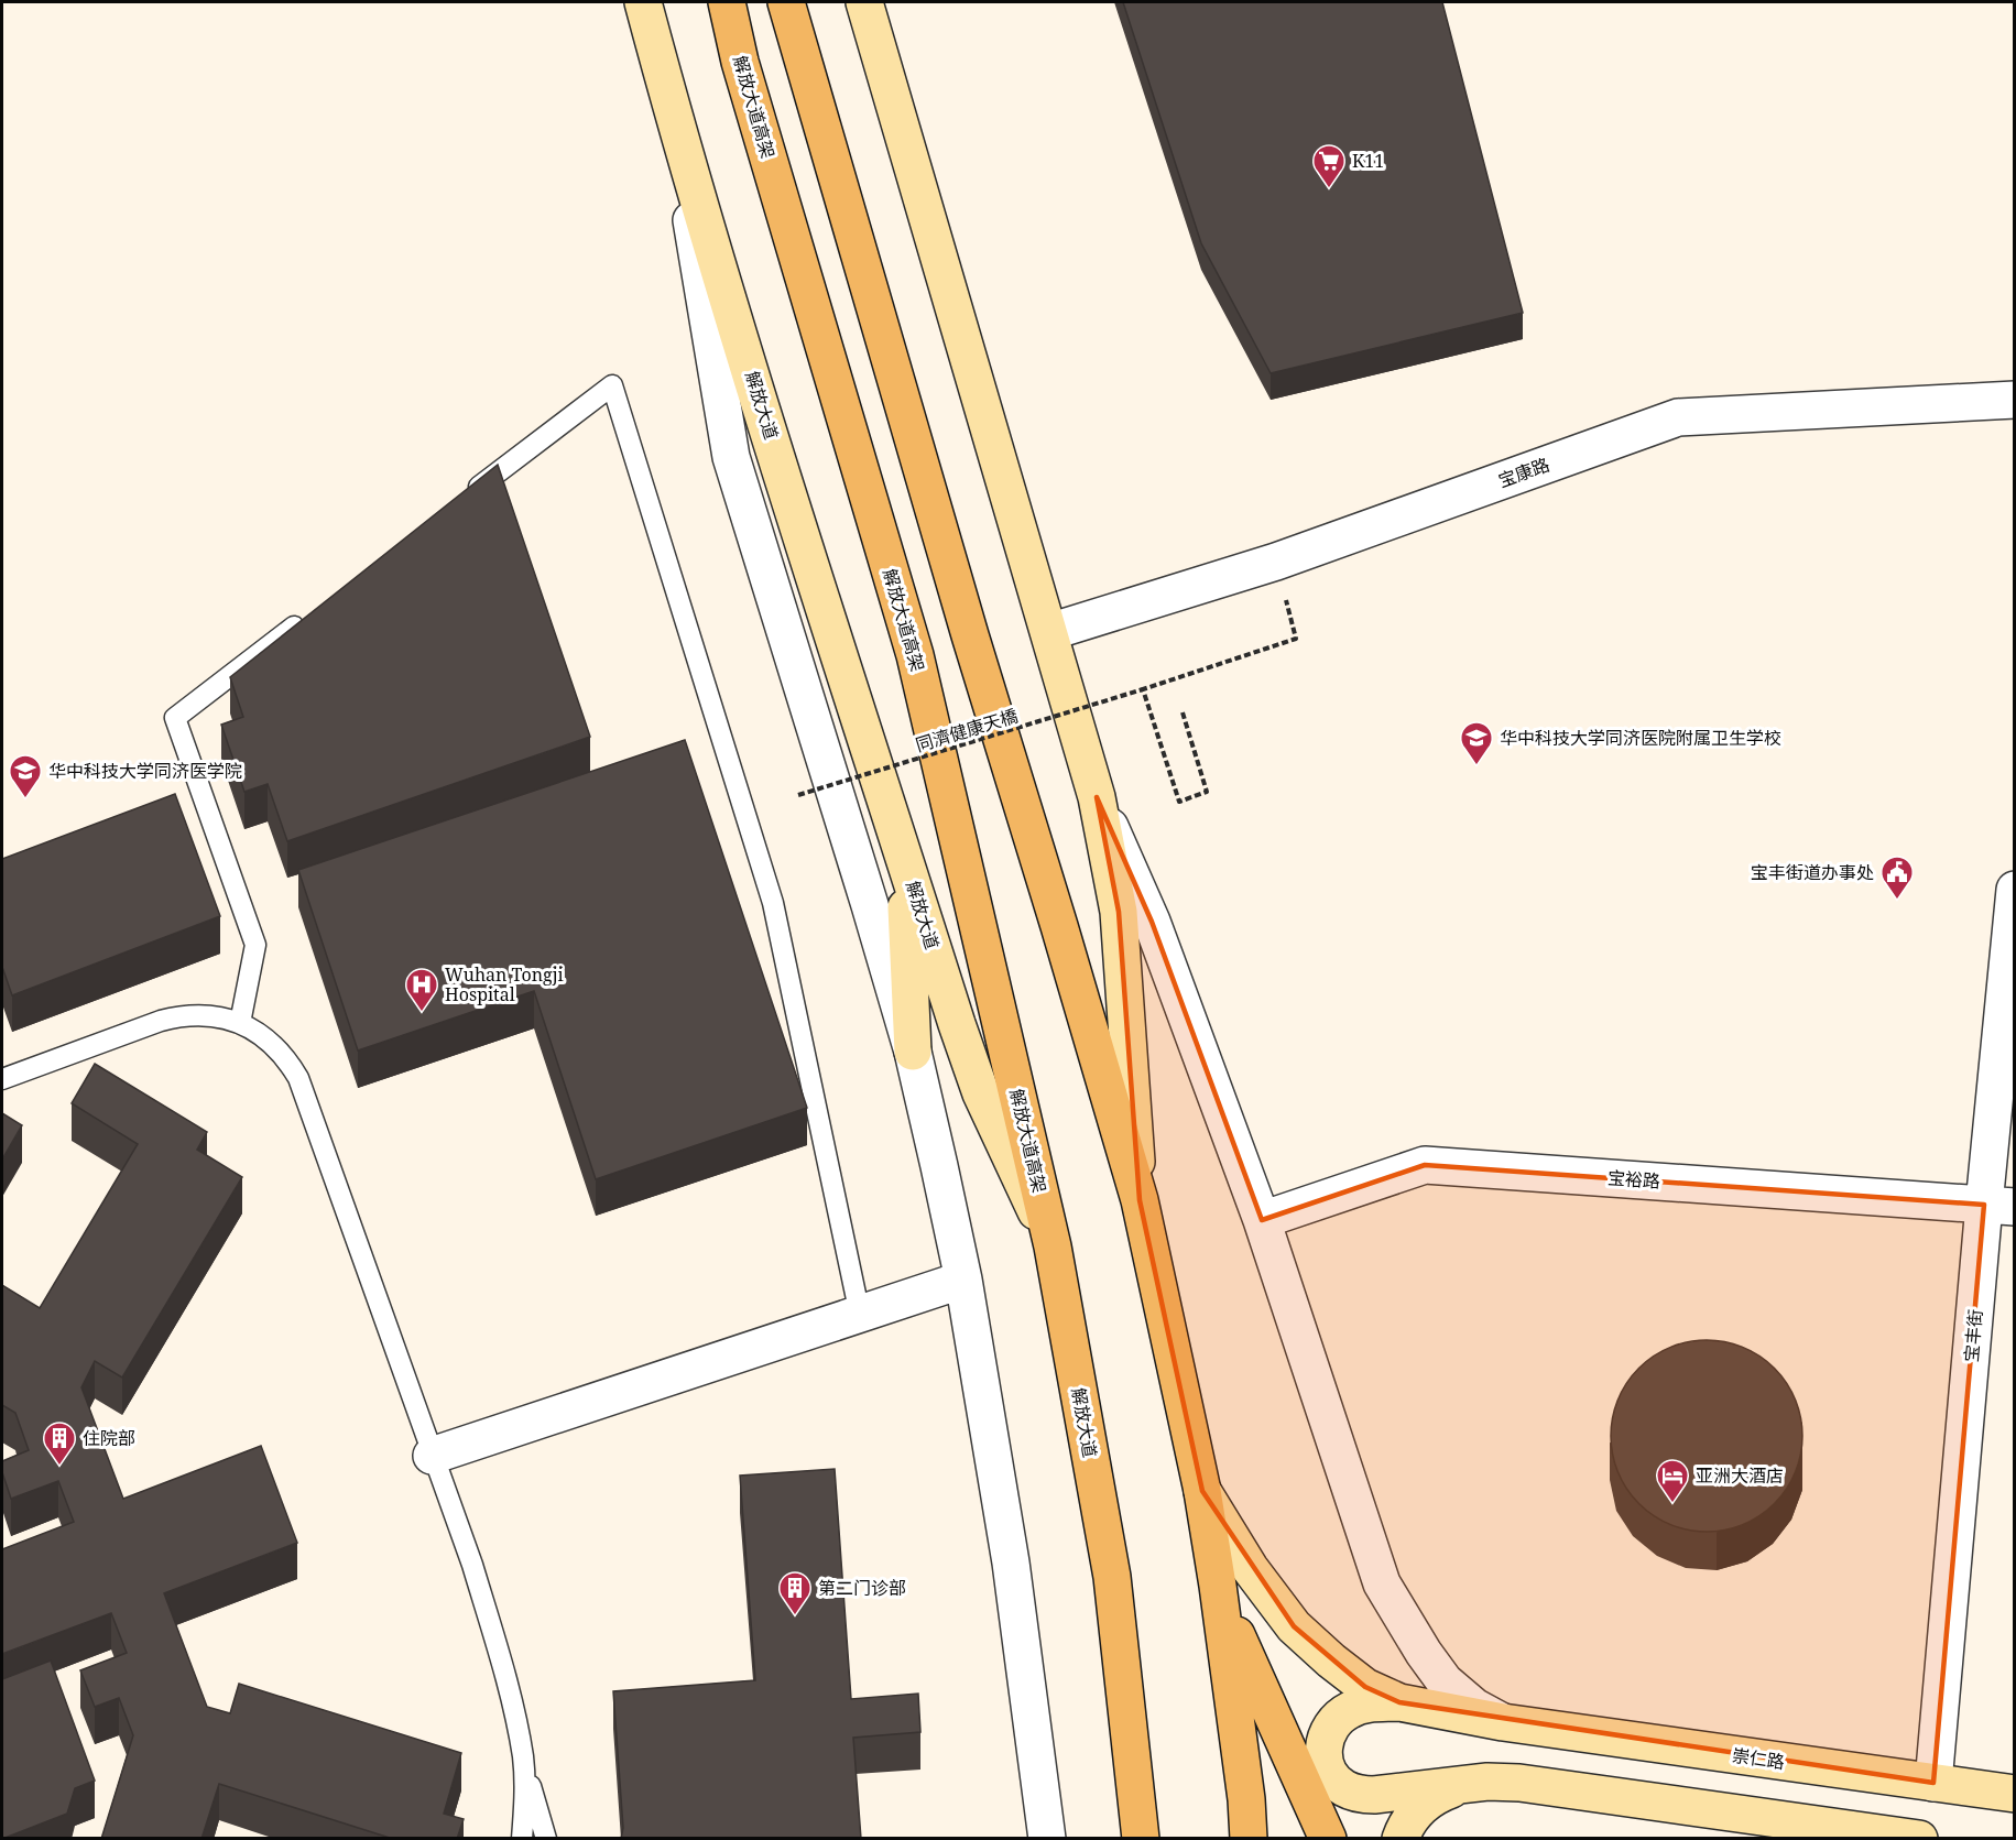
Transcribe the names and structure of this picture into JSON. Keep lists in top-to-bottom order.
{
  "streets": {
    "main road": ["解放大道高架", "解放大道", "崇仁路"],
    "street": ["宝康路", "宝裕路", "宝丰街"],
    "path": ["同濟健康天橋"]
  },
  "crossings": [
    ["解放大道高架", "解放大道"],
    ["宝裕路", "宝丰街"],
    ["宝丰街", "崇仁路"]
  ],
  "places": {
    "supermarket": ["K11"],
    "school or university": ["华中科技大学同济医院附属卫生学校", "华中科技大学同济医学院"],
    "public building": ["宝丰街道办事处"],
    "hospital": ["Wuhan Tongji Hospital"],
    "building": ["住院部", "第二门诊部"],
    "hotel": ["亚洲大酒店"]
  }
}
